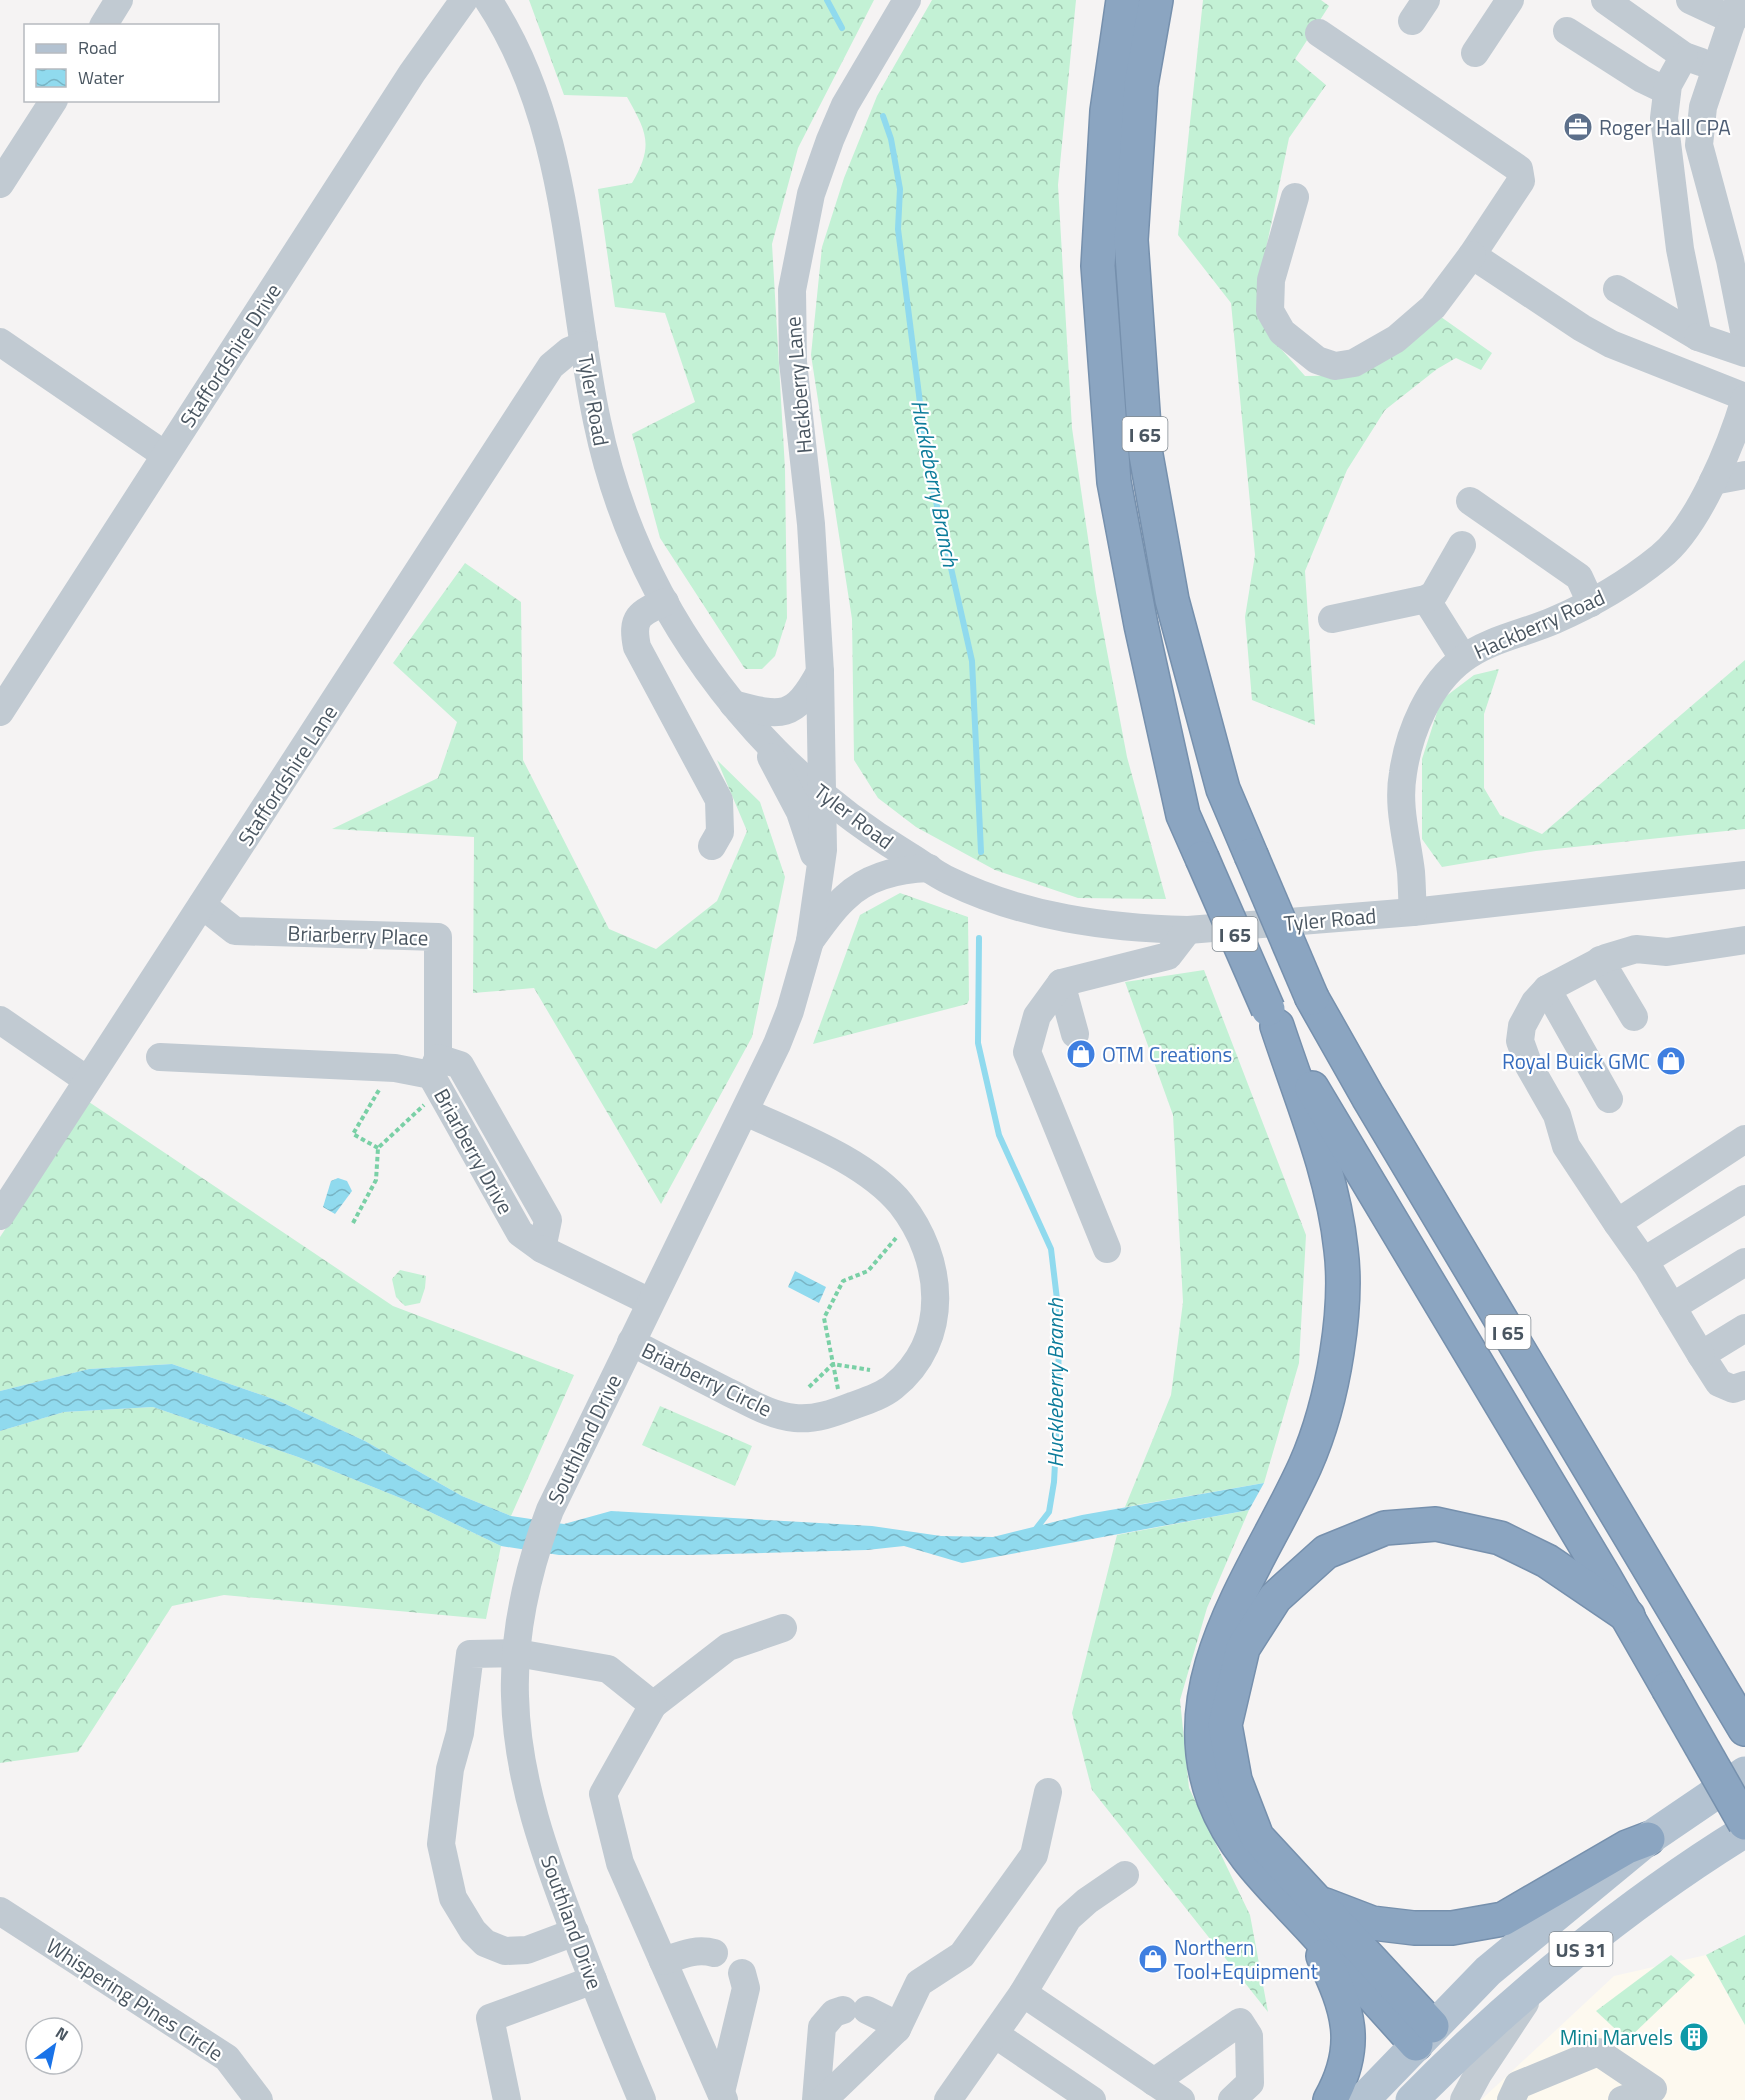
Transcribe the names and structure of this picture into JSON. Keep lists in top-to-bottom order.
{
  "streets": {
    "highway": ["I 65"],
    "main road": ["US 31"],
    "street": [
      "Staffordshire Drive",
      "Hackberry Lane",
      "Tyler Road",
      "Hackberry Road",
      "Staffordshire Lane",
      "Briarberry Place",
      "Briarberry Drive",
      "Briarberry Circle",
      "Southland Drive",
      "Whispering Pines Circle"
    ]
  },
  "crossings": [
    ["Hackberry Lane", "Tyler Road"],
    ["Hackberry Lane", "Southland Drive"],
    ["Tyler Road", "Hackberry Road"],
    ["Tyler Road", "Staffordshire Lane"],
    ["Tyler Road", "Southland Drive"],
    ["Staffordshire Lane", "Briarberry Place"],
    ["Briarberry Place", "Briarberry Drive"],
    ["Briarberry Drive", "Southland Drive"],
    ["Briarberry Circle", "Southland Drive"]
  ],
  "water": ["Huckleberry Branch"],
  "places": {
    "office": ["Roger Hall CPA"],
    "shop": ["OTM Creations", "Royal Buick GMC", "Northern Tool+Equipment"],
    "building": ["Mini Marvels"]
  },
  "legend": ["Road", "Water"],
  "north": "top right"
}
